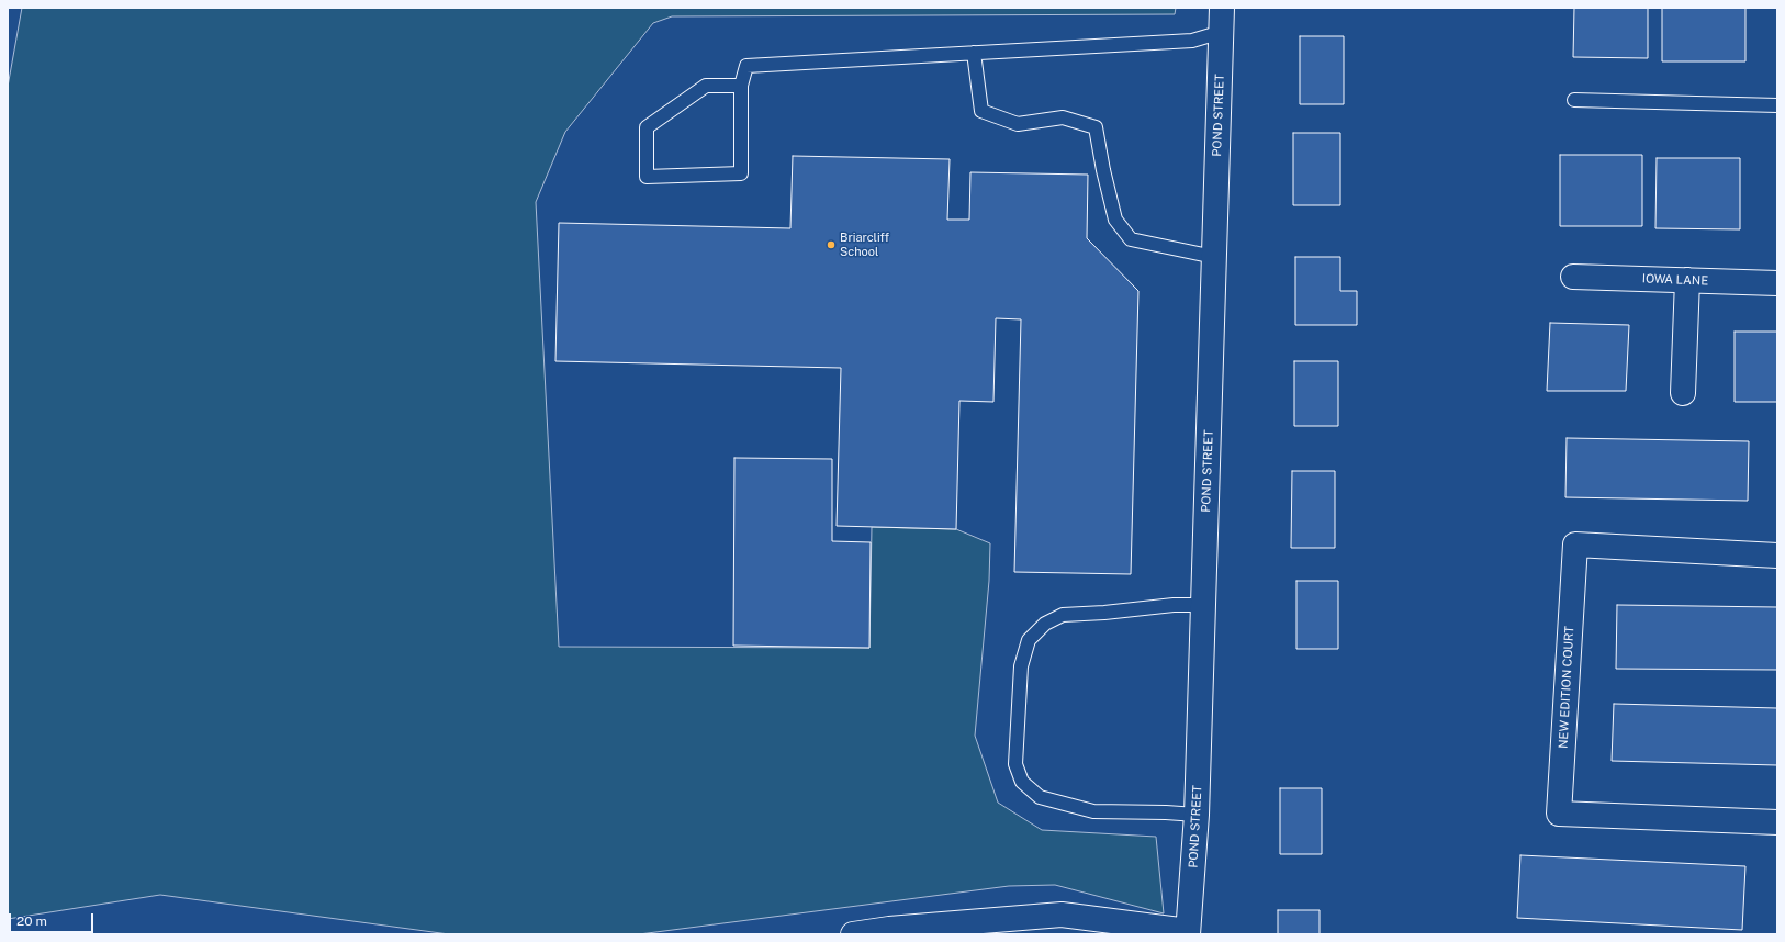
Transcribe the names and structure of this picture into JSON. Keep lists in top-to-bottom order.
{
  "streets": {
    "street": ["POND STREET", "IOWA LANE", "NEW EDITION COURT"]
  },
  "places": ["Briarcliff School"],
  "scale_bar": "20 m"
}
